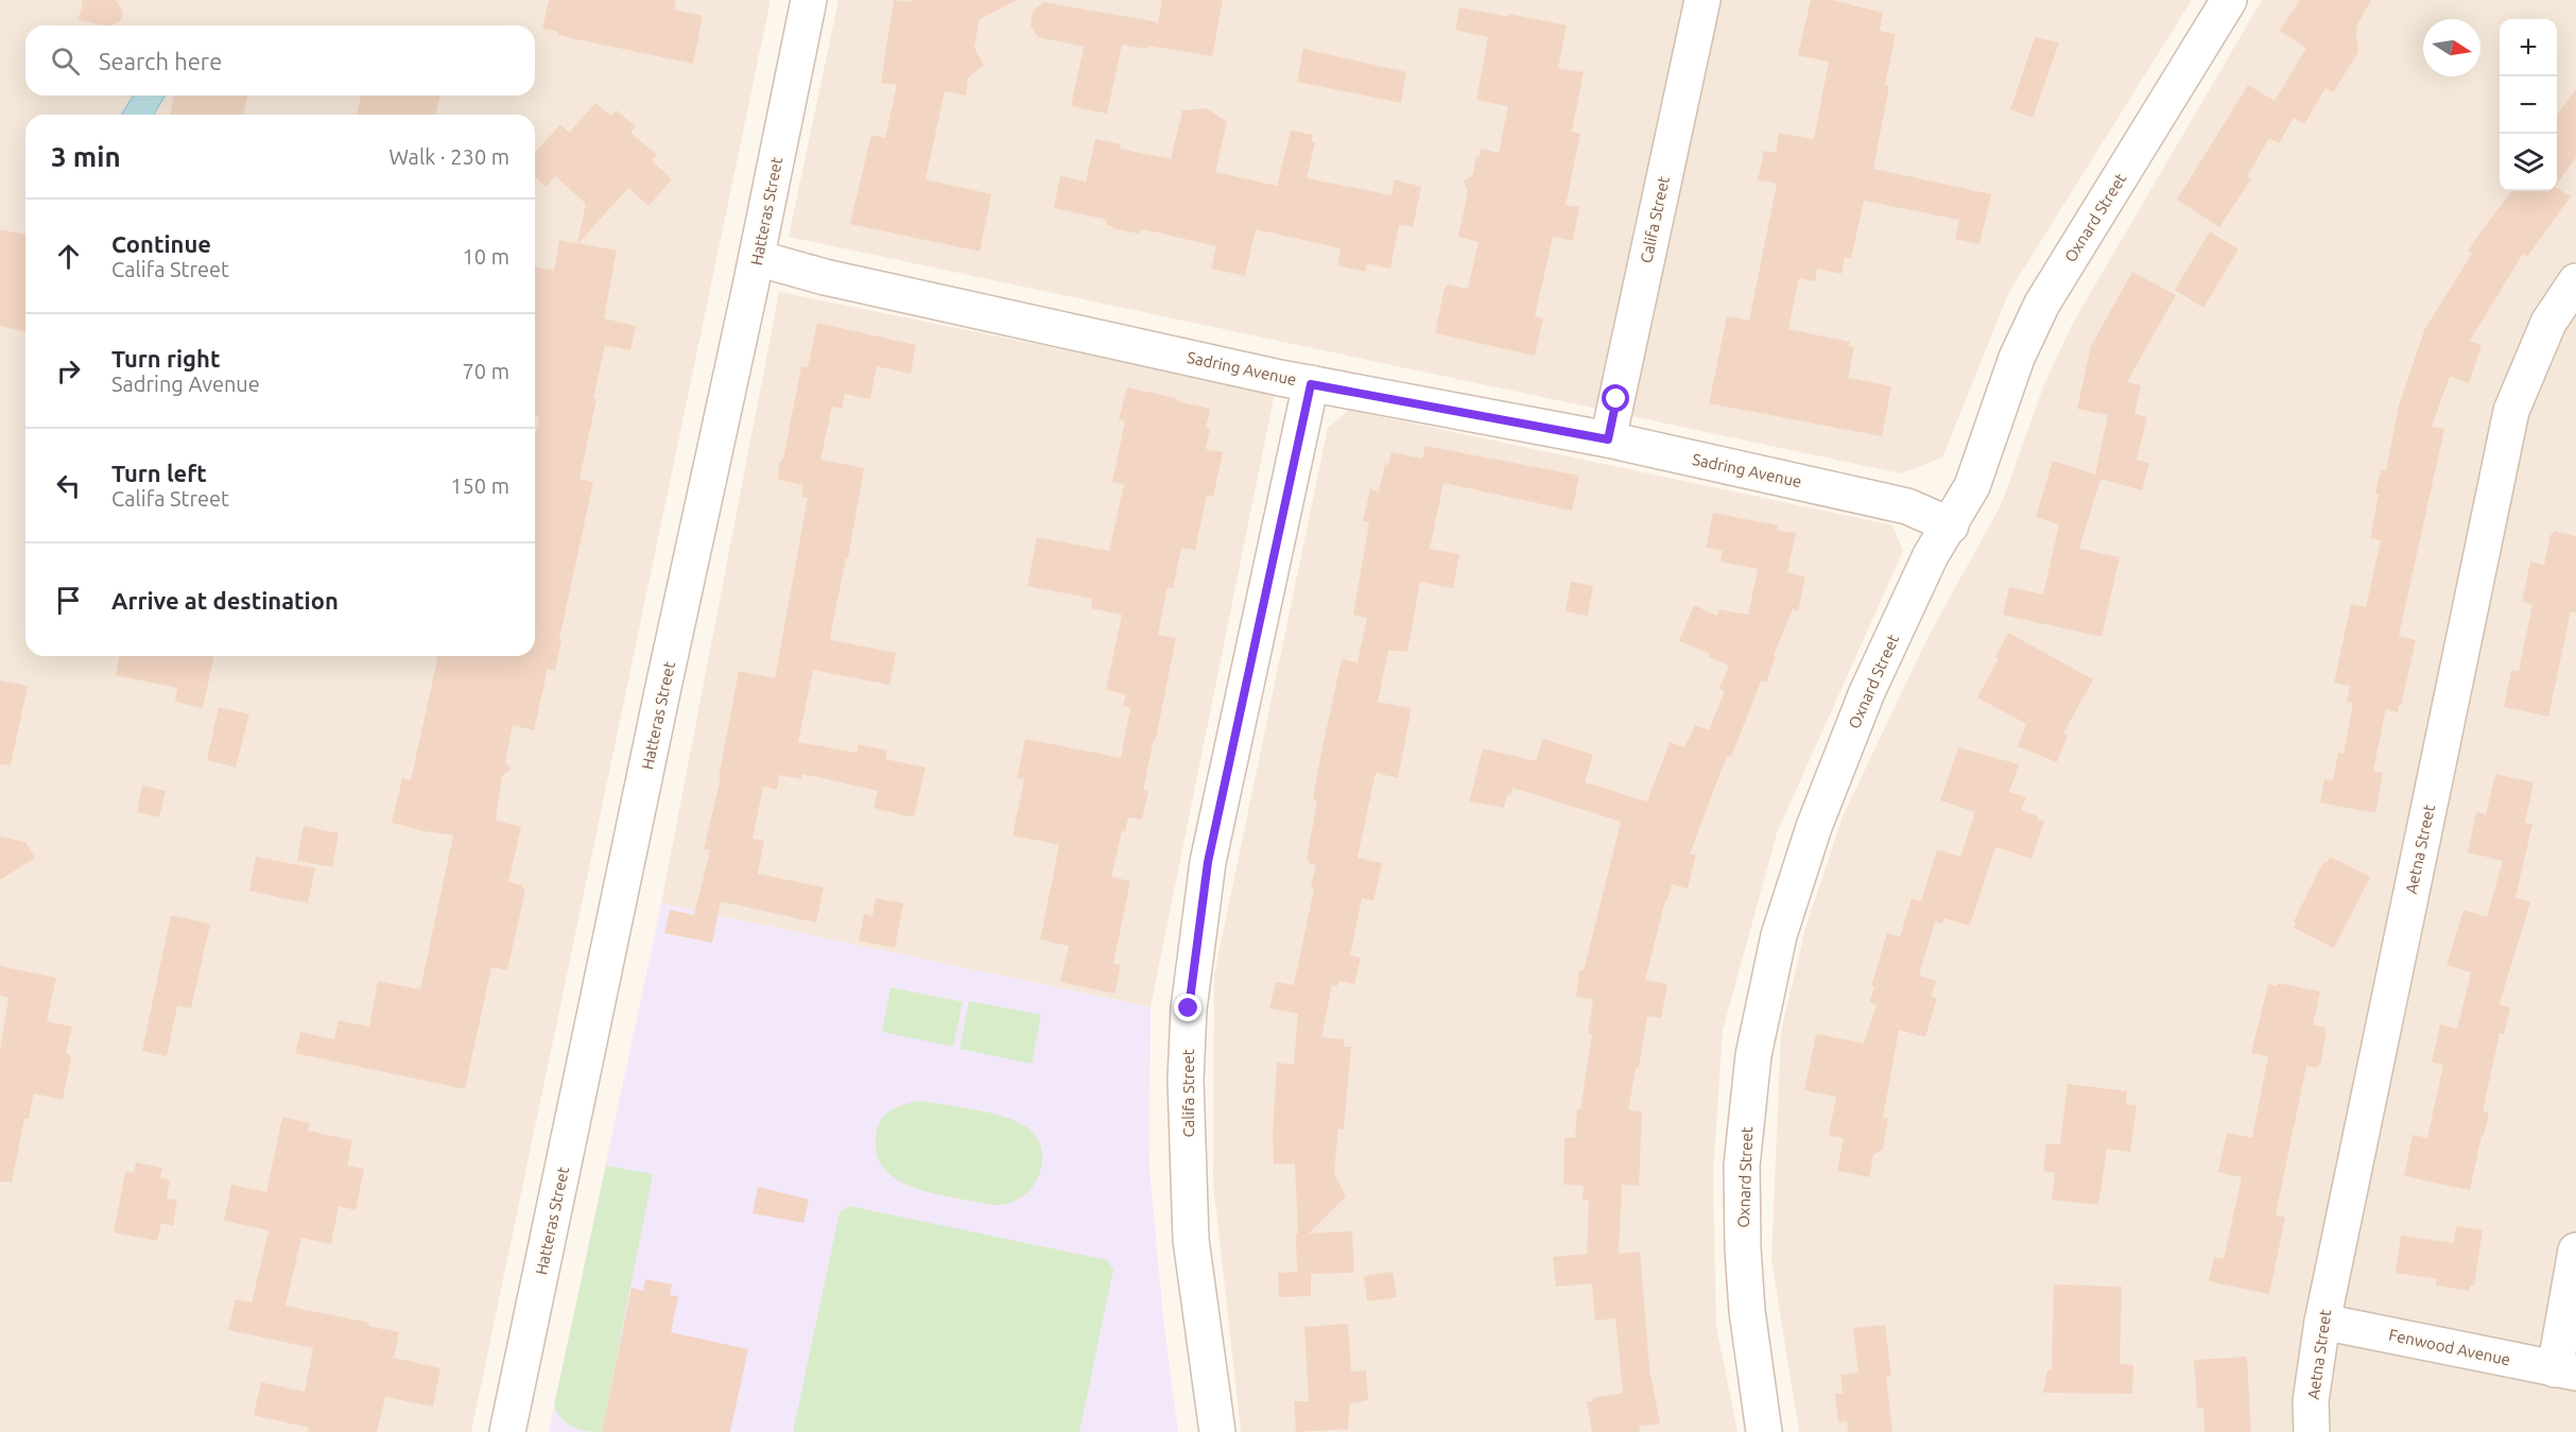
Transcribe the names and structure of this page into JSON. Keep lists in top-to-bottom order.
{
  "streets": {
    "street": [
      "Hatteras Street",
      "Oxnard Street",
      "Califa Street",
      "Sadring Avenue",
      "Aetna Street",
      "Fenwood Avenue"
    ]
  },
  "crossings": [
    ["Hatteras Street", "Sadring Avenue"],
    ["Oxnard Street", "Sadring Avenue"],
    ["Califa Street", "Sadring Avenue"],
    ["Aetna Street", "Fenwood Avenue"]
  ],
  "north": "right",
  "page": {
    "map_buttons": ["+", "−"],
    "search": "Search here",
    "heading": ["3 min", "Walk · 230 m"],
    "list": [
      ["Continue", "Califa Street", "10 m"],
      ["Turn right", "Sadring Avenue", "70 m"],
      ["Turn left", "Califa Street", "150 m"],
      "Arrive at destination"
    ]
  }
}
